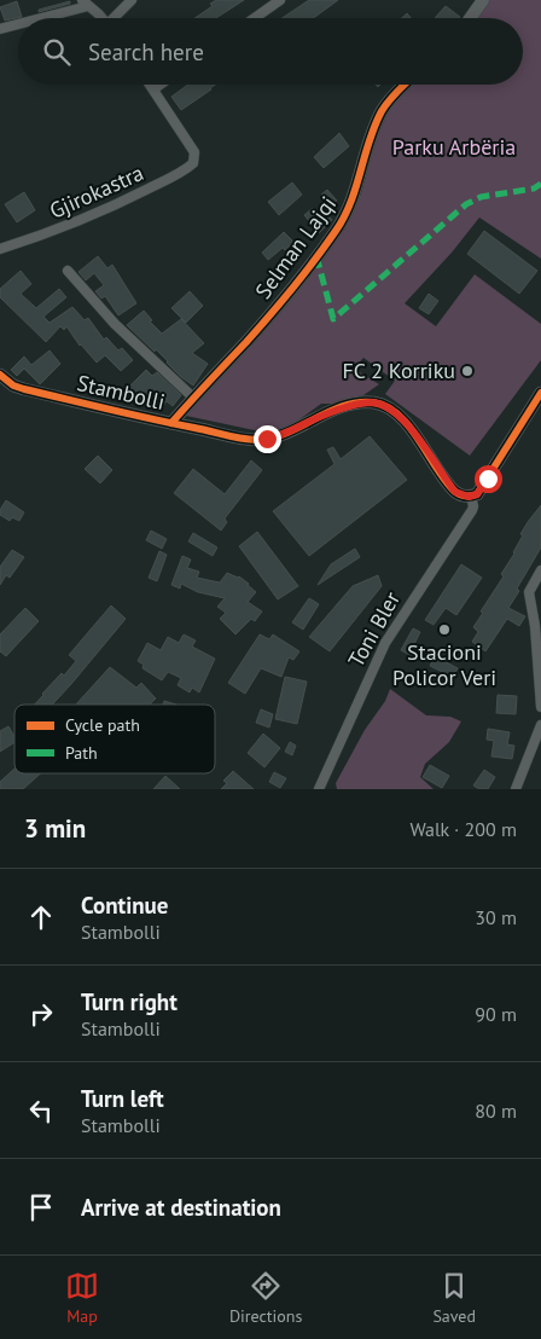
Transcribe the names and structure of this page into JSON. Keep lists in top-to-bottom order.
{
  "streets": {
    "street": [
      "Gjirokastra",
      "Selman Lajqi",
      "Stambolli",
      "Toni Bler"
    ]
  },
  "crossings": [
    ["Selman Lajqi", "Stambolli"],
    ["Stambolli", "Toni Bler"]
  ],
  "parks": ["Parku Arbëria"],
  "places": ["FC 2 Korriku", "Stacioni Policor Veri"],
  "legend": ["Cycle path", "Path"],
  "page": {
    "search": "Search here",
    "heading": ["3 min", "Walk · 200 m"],
    "list": [
      ["Continue", "Stambolli", "30 m"],
      ["Turn right", "Stambolli", "90 m"],
      ["Turn left", "Stambolli", "80 m"],
      "Arrive at destination"
    ],
    "nav": ["Map", "Directions", "Saved"]
  }
}
